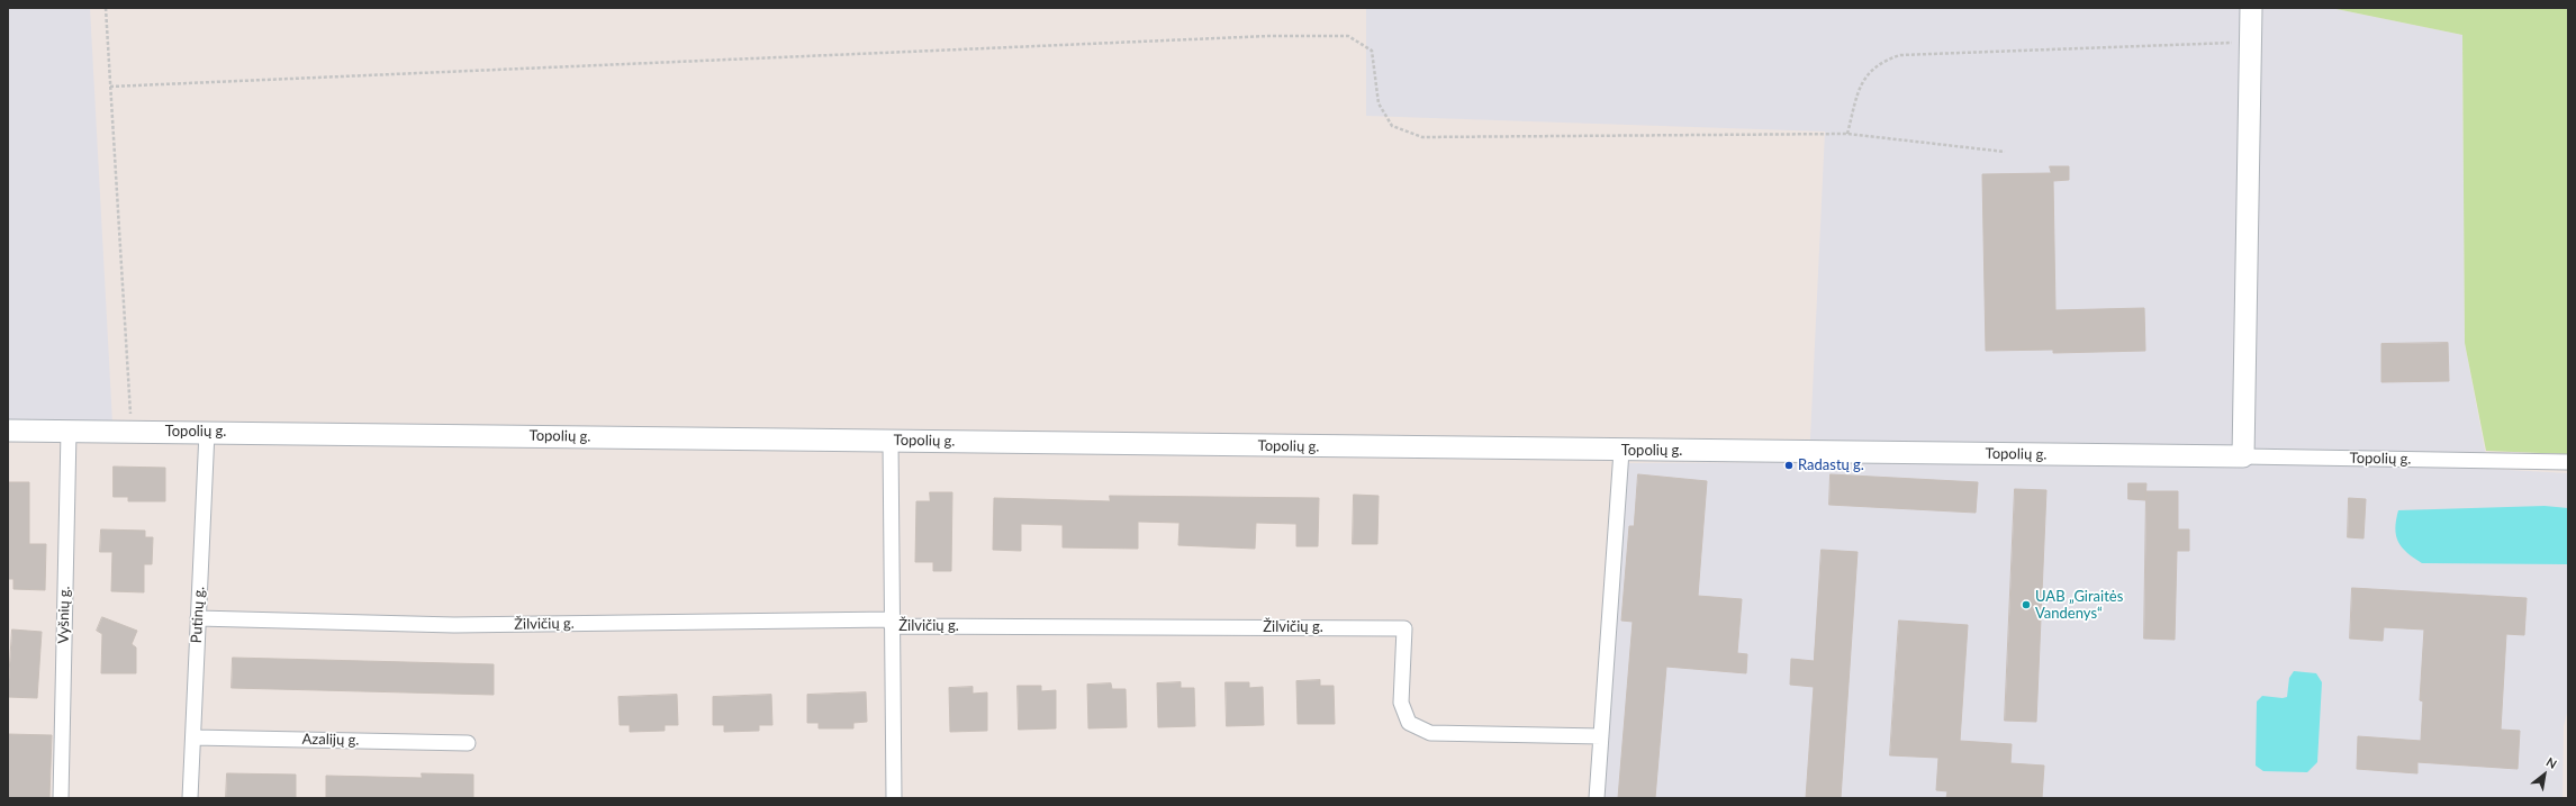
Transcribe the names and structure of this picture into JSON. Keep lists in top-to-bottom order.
{
  "streets": {
    "street": [
      "Topolių g.",
      "Vyšnių g.",
      "Putinų g.",
      "Žilvičių g.",
      "Azalijų g."
    ]
  },
  "crossings": [
    ["Topolių g.", "Vyšnių g."],
    ["Topolių g.", "Putinų g."],
    ["Putinų g.", "Žilvičių g."],
    ["Putinų g.", "Azalijų g."]
  ],
  "places": ["Radastų g.", "UAB „Giraitės Vandenys“"],
  "north": "top right"
}
